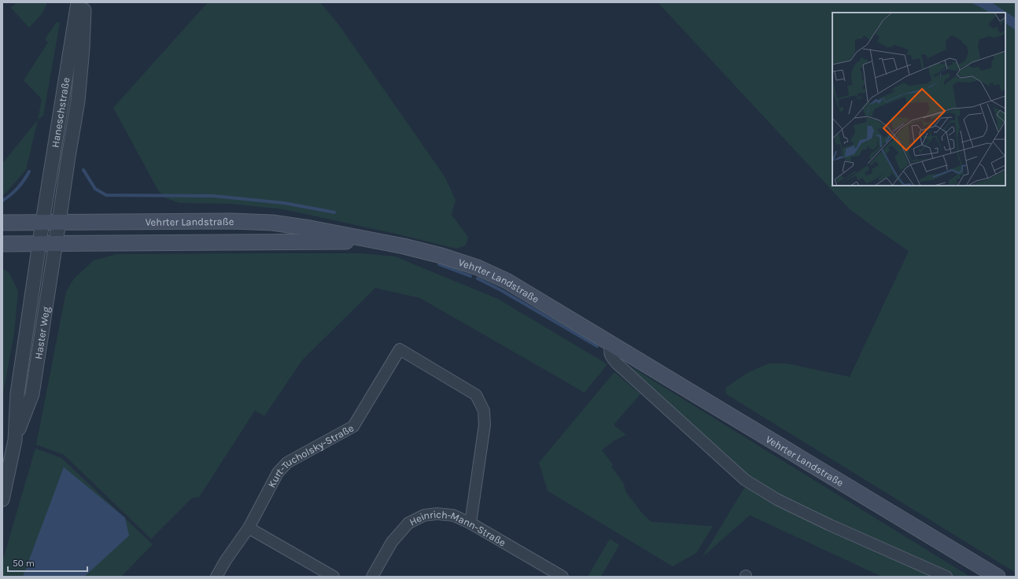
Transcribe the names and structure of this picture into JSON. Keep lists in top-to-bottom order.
{
  "streets": {
    "main road": ["Vehrter Landstraße"],
    "street": [
      "Haneschstraße",
      "Haster Weg",
      "Kurt-Tucholsky-Straße",
      "Heinrich-Mann-Straße"
    ]
  },
  "crossings": [
    ["Haneschstraße", "Vehrter Landstraße"],
    ["Haneschstraße", "Haster Weg"],
    ["Vehrter Landstraße", "Haster Weg"],
    ["Kurt-Tucholsky-Straße", "Heinrich-Mann-Straße"]
  ],
  "scale_bar": "50 m"
}
